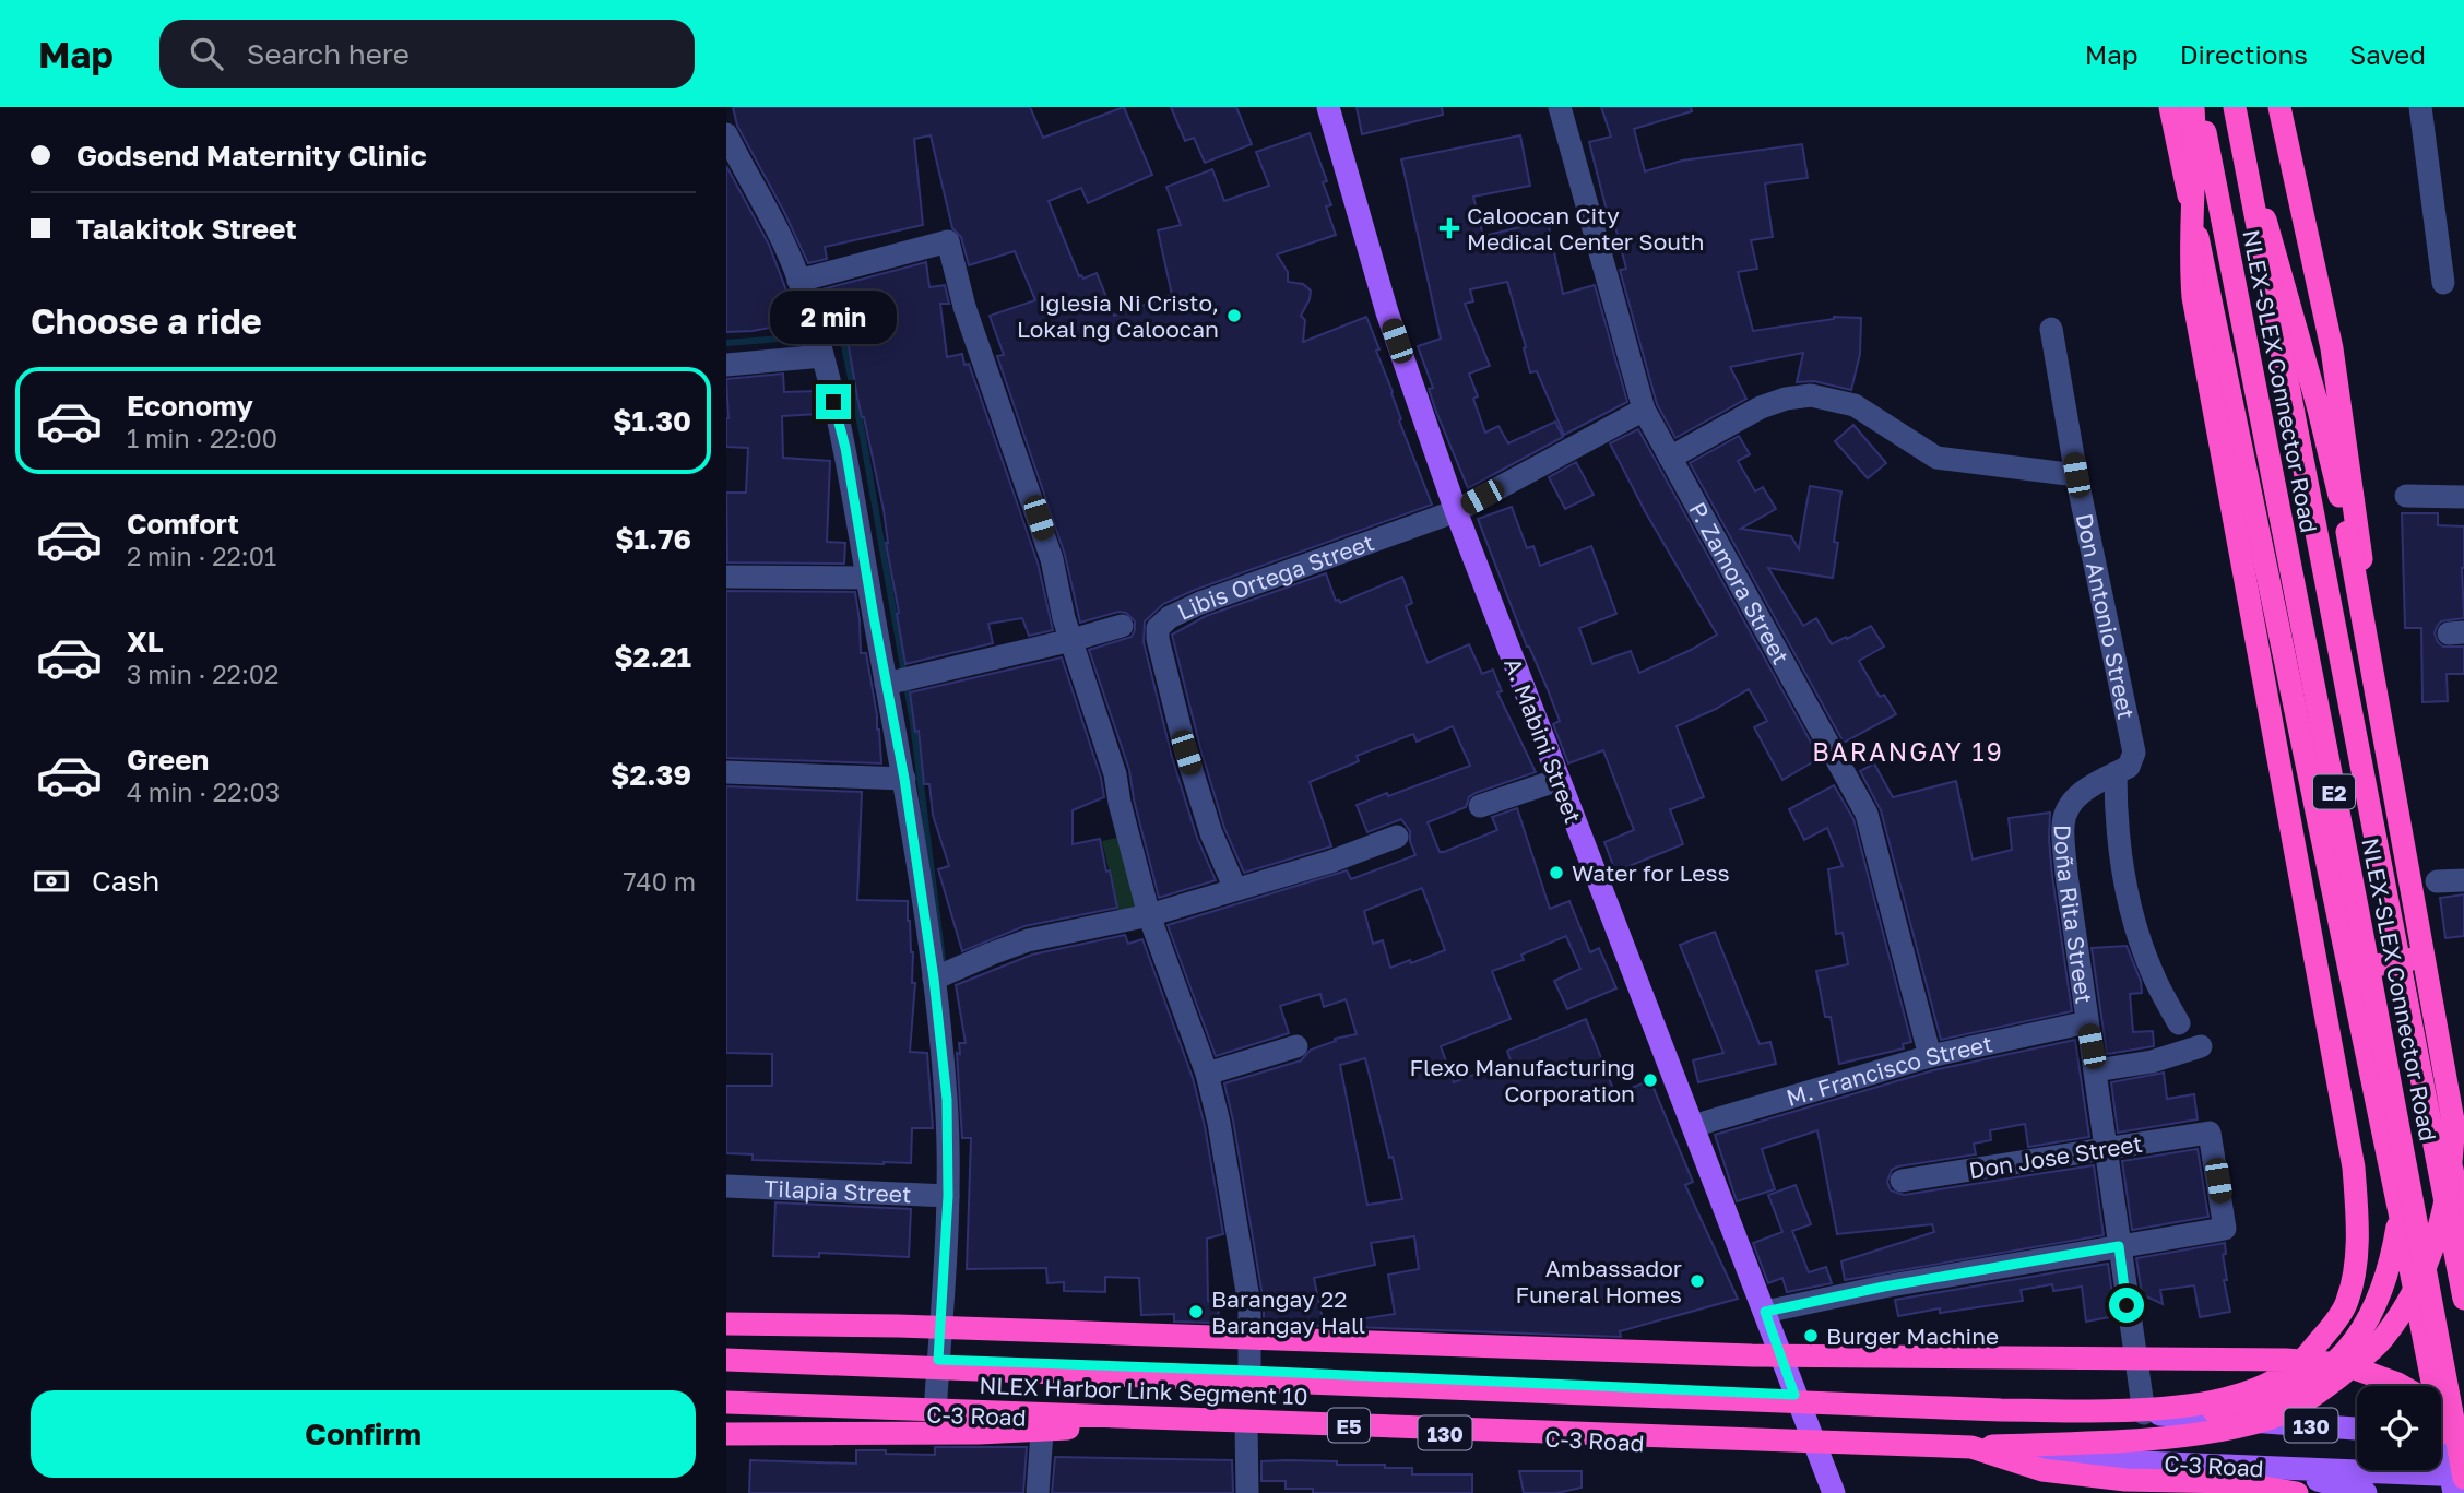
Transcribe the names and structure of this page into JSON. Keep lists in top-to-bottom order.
{
  "streets": {
    "highway": [
      "NLEX-SLEX Connector Road",
      "E2",
      "NLEX Harbor Link Segment 10",
      "E5"
    ],
    "main road": ["A. Mabini Street", "C-3 Road", "130"],
    "street": [
      "Libis Ortega Street",
      "P. Zamora Street",
      "Don Antonio Street",
      "Doña Rita Street",
      "M. Francisco Street",
      "Don Jose Street",
      "Tilapia Street"
    ]
  },
  "crossings": [
    ["NLEX-SLEX Connector Road", "C-3 Road"],
    ["Libis Ortega Street", "P. Zamora Street"],
    ["Libis Ortega Street", "A. Mabini Street"],
    ["P. Zamora Street", "M. Francisco Street"],
    ["Don Antonio Street", "Doña Rita Street"],
    ["A. Mabini Street", "M. Francisco Street"],
    ["A. Mabini Street", "C-3 Road"],
    ["Doña Rita Street", "M. Francisco Street"],
    ["Doña Rita Street", "Don Jose Street"],
    ["Doña Rita Street", "C-3 Road"],
    ["NLEX Harbor Link Segment 10", "C-3 Road"]
  ],
  "districts": ["BARANGAY 19"],
  "places": {
    "health": ["Caloocan City Medical Center South"],
    "other": [
      "Iglesia Ni Cristo, Lokal ng Caloocan",
      "Water for Less",
      "Flexo Manufacturing Corporation",
      "Ambassador Funeral Homes",
      "Barangay 22 Barangay Hall",
      "Burger Machine"
    ]
  },
  "page": {
    "header": "Map",
    "search": "Search here",
    "nav": ["Map", "Directions", "Saved"],
    "banner": ["Godsend Maternity Clinic", "Talakitok Street"],
    "heading": "Choose a ride",
    "bubble": "2 min",
    "list": [
      {
        "name": "Economy",
        "note": "1 min · 22:00",
        "value": "$1.30"
      },
      {
        "name": "Comfort",
        "note": "2 min · 22:01",
        "value": "$1.76"
      },
      {
        "name": "XL",
        "note": "3 min · 22:02",
        "value": "$2.21"
      },
      {
        "name": "Green",
        "note": "4 min · 22:03",
        "value": "$2.39"
      }
    ],
    "pay": ["Cash", "740 m"],
    "buttons": "Confirm"
  }
}
